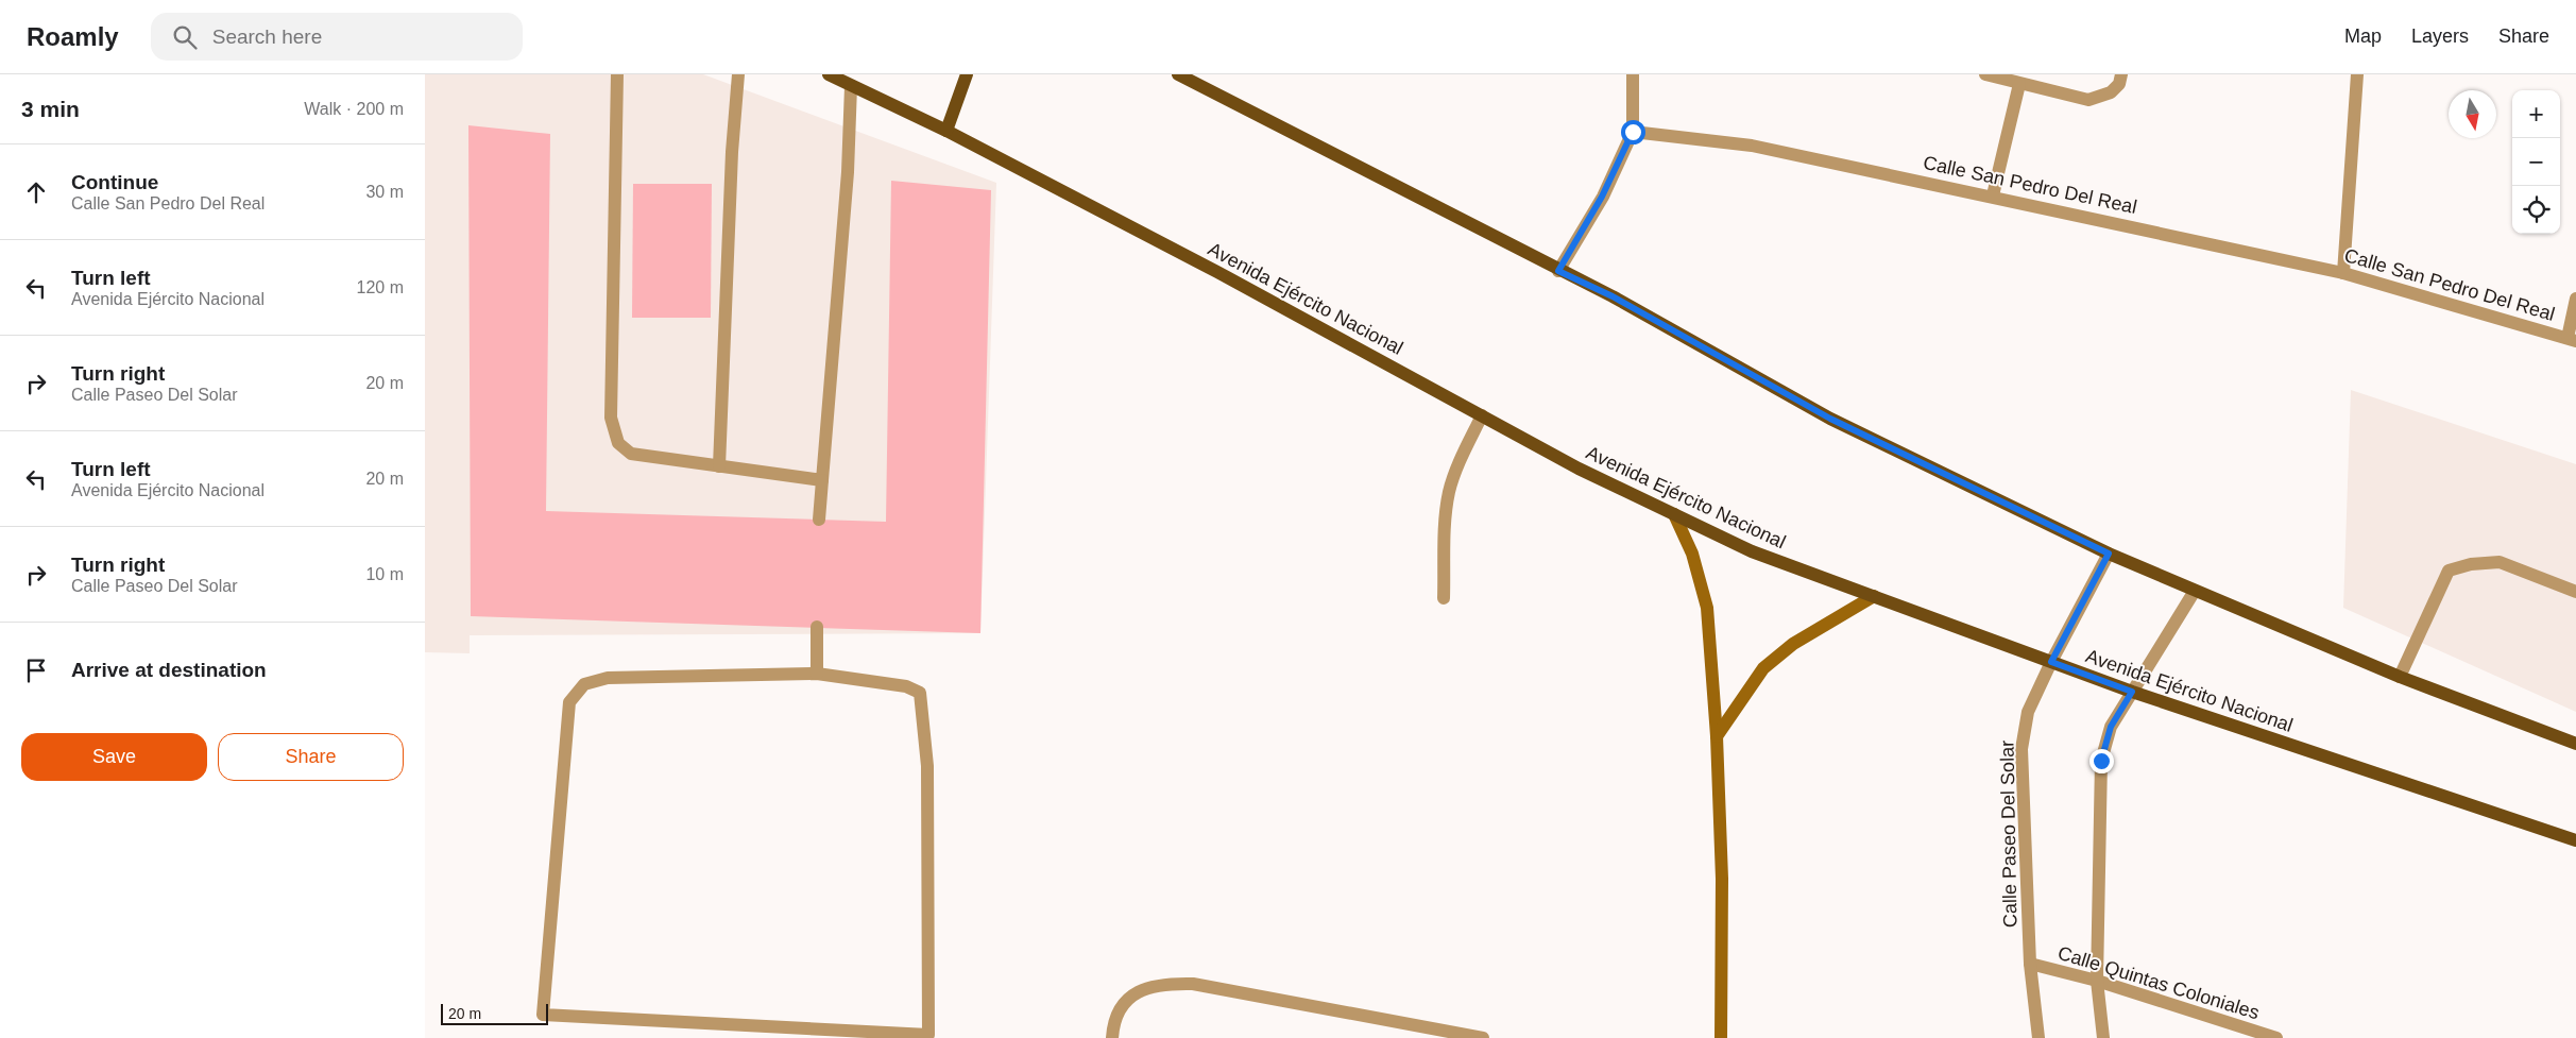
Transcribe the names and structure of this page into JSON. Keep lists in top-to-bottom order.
{
  "streets": {
    "main road": ["Avenida Ejército Nacional"],
    "street": ["Calle San Pedro Del Real", "Calle Paseo Del Solar", "Calle Quintas Coloniales"]
  },
  "crossings": [
    ["Avenida Ejército Nacional", "Calle Paseo Del Solar"],
    ["Calle Paseo Del Solar", "Calle Quintas Coloniales"]
  ],
  "scale_bar": "20 m",
  "north": "bottom",
  "page": {
    "header": "Roamly",
    "search": "Search here",
    "nav": ["Map", "Layers", "Share"],
    "heading": ["3 min", "Walk · 200 m"],
    "map_buttons": ["+", "−"],
    "list": [
      ["Continue", "Calle San Pedro Del Real", "30 m"],
      ["Turn left", "Avenida Ejército Nacional", "120 m"],
      ["Turn right", "Calle Paseo Del Solar", "20 m"],
      ["Turn left", "Avenida Ejército Nacional", "20 m"],
      ["Turn right", "Calle Paseo Del Solar", "10 m"],
      "Arrive at destination"
    ],
    "buttons": ["Save", "Share"],
    "scale": "20 m"
  }
}
